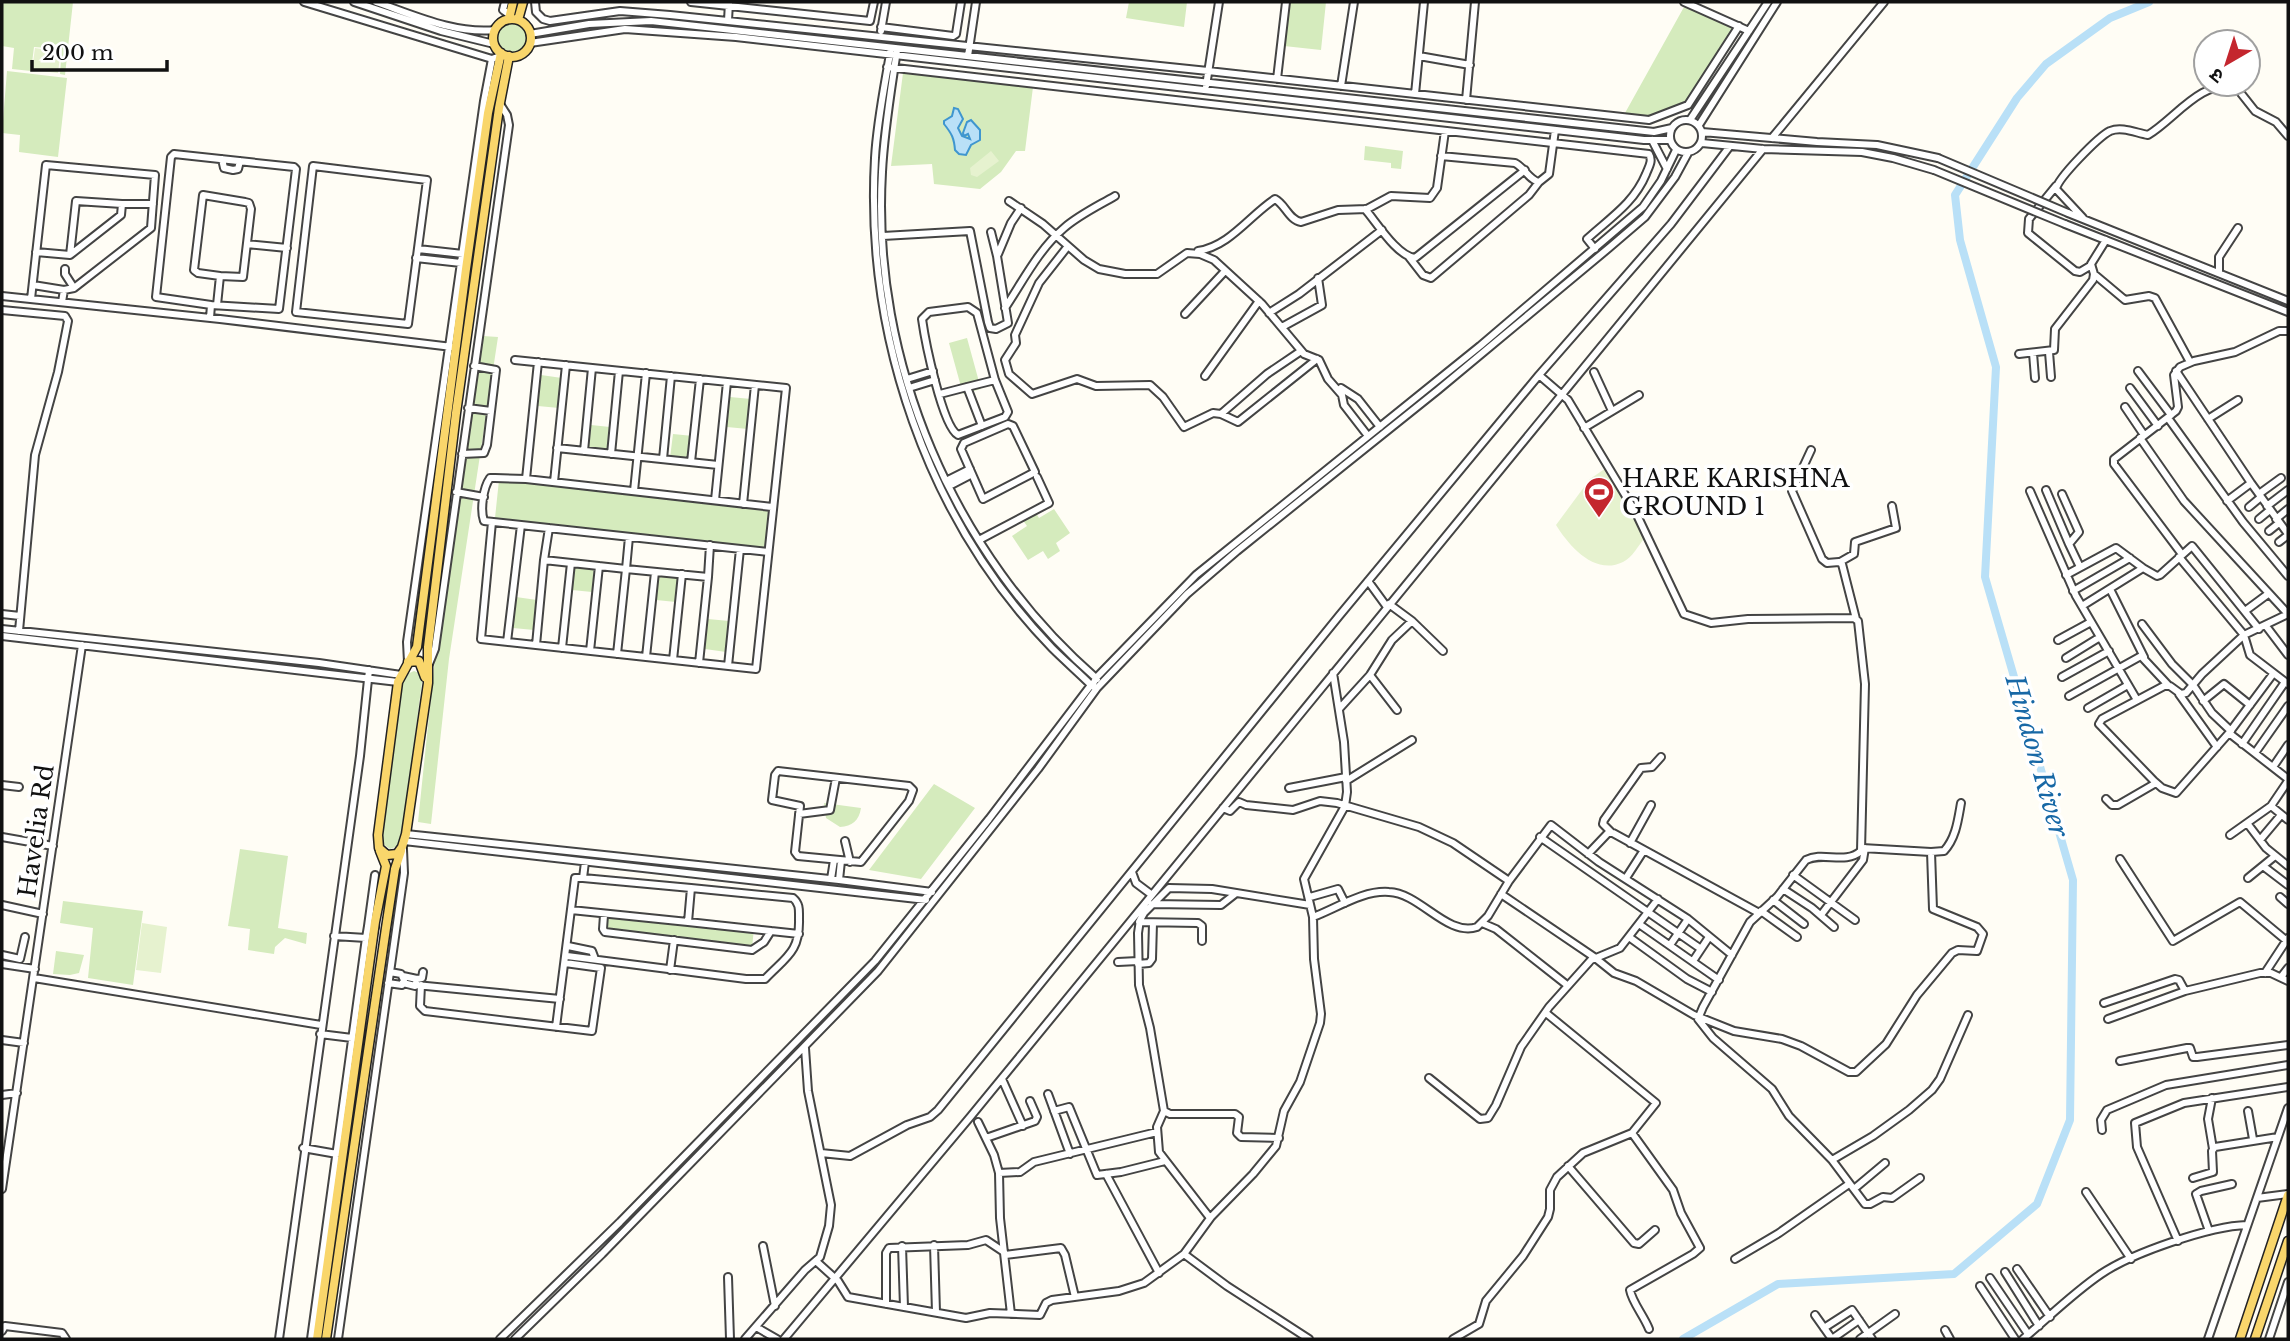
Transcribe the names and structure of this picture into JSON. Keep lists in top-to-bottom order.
{
  "streets": {
    "street": ["Havelia Rd"]
  },
  "water": ["Hindon River"],
  "places": {
    "sports": ["HARE KARISHNA GROUND 1"]
  },
  "scale_bar": "200 m",
  "north": "bottom left"
}
